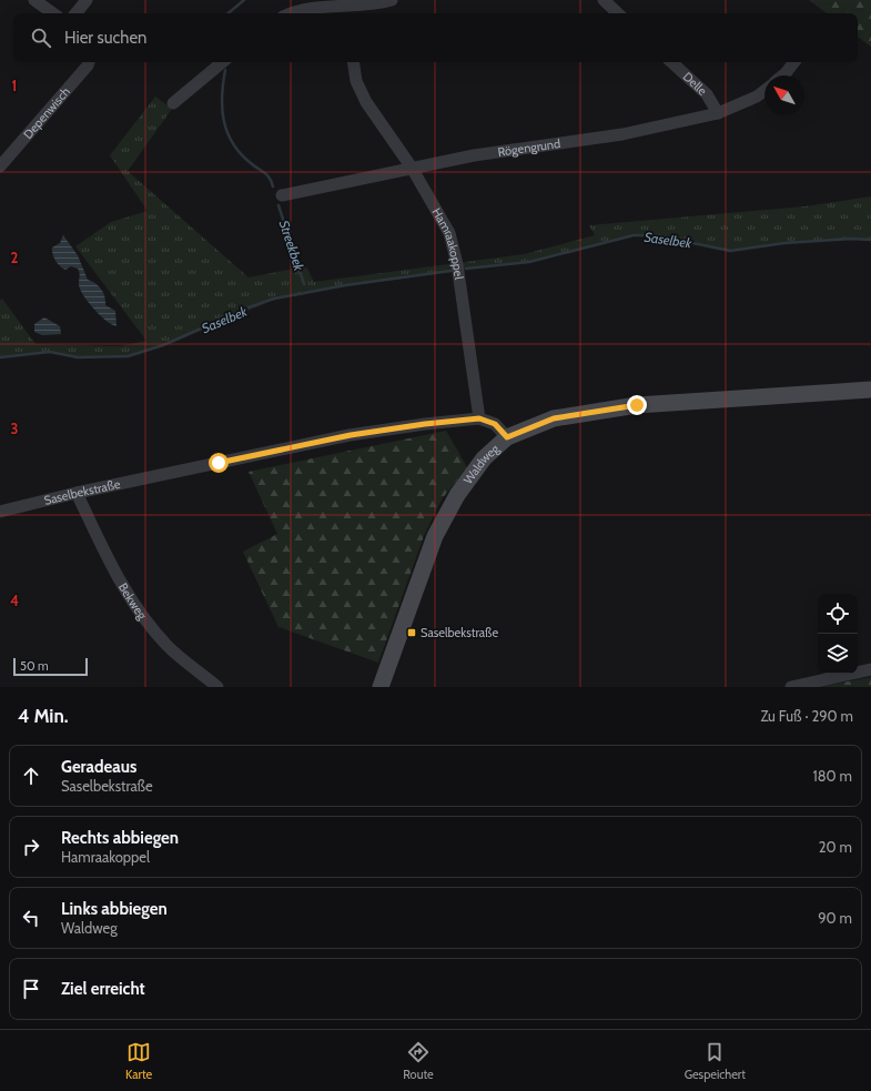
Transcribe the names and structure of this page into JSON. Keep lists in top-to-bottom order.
{
  "streets": {
    "main road": ["Waldweg"],
    "street": [
      "Delle",
      "Depenwisch",
      "Rögengrund",
      "Hamraakoppel",
      "Saselbekstraße",
      "Bekweg"
    ]
  },
  "crossings": [
    ["Delle", "Rögengrund"],
    ["Rögengrund", "Hamraakoppel"],
    ["Hamraakoppel", "Saselbekstraße"],
    ["Saselbekstraße", "Bekweg"]
  ],
  "water": ["Saselbek", "Streekbek"],
  "places": {
    "transit": ["Saselbekstraße"]
  },
  "scale_bar": "50 m",
  "north": "top left",
  "page": {
    "search": "Hier suchen",
    "scale": "50 m",
    "heading": ["4 Min.", "Zu Fuß · 290 m"],
    "list": [
      ["Geradeaus", "Saselbekstraße", "180 m"],
      ["Rechts abbiegen", "Hamraakoppel", "20 m"],
      ["Links abbiegen", "Waldweg", "90 m"],
      "Ziel erreicht"
    ],
    "nav": ["Karte", "Route", "Gespeichert"]
  },
  "grid": {
    "rows": [
      "1",
      "2",
      "3",
      "4"
    ]
  }
}
